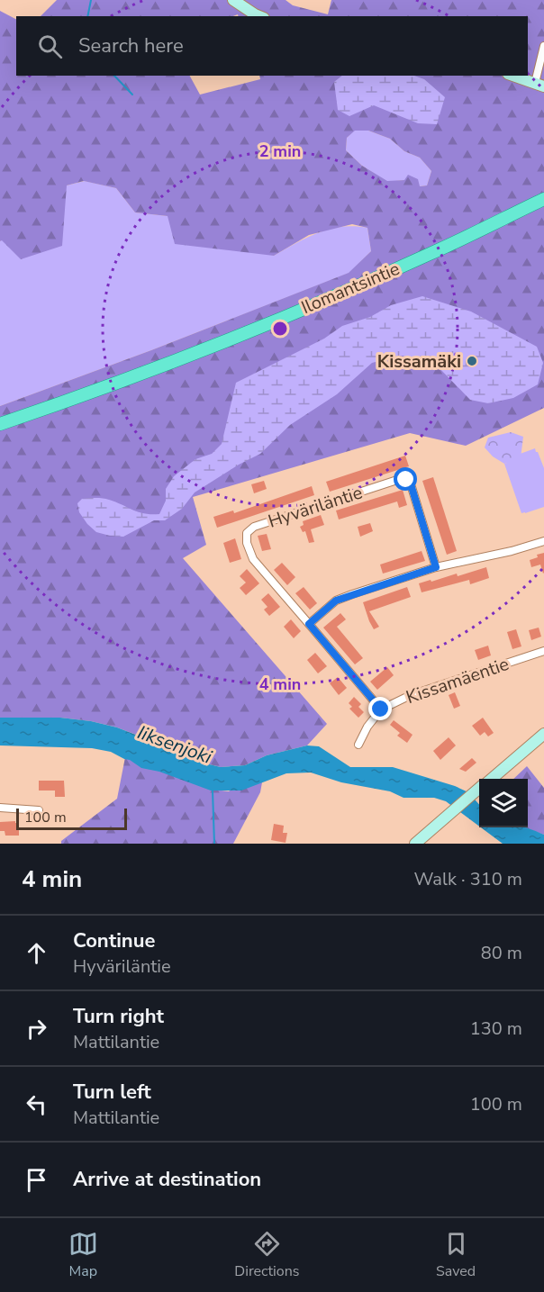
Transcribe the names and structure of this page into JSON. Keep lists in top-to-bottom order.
{
  "streets": {
    "main road": ["Ilomantsintie"],
    "street": ["Hyväriläntie", "Kissamäentie"]
  },
  "water": ["Iiksenjoki"],
  "places": ["Kissamäki"],
  "scale_bar": "100 m",
  "page": {
    "search": "Search here",
    "scale": "100 m",
    "heading": ["4 min", "Walk · 310 m"],
    "list": [
      ["Continue", "Hyväriläntie", "80 m"],
      ["Turn right", "Mattilantie", "130 m"],
      ["Turn left", "Mattilantie", "100 m"],
      "Arrive at destination"
    ],
    "nav": ["Map", "Directions", "Saved"]
  },
  "rings": ["2 min", "4 min"]
}
